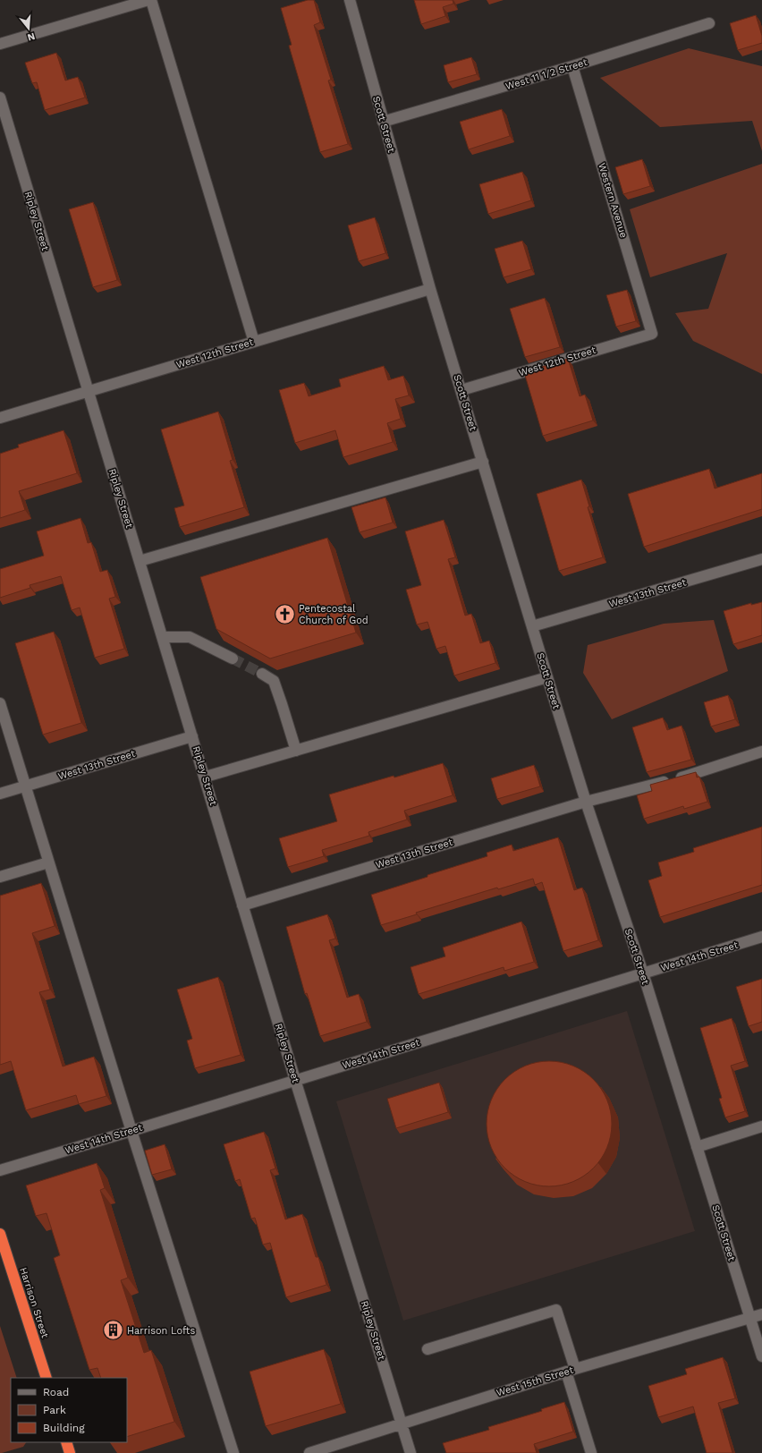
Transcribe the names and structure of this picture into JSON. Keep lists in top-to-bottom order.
{
  "streets": {
    "highway": ["Harrison Street"],
    "street": [
      "West 11 1/2 Street",
      "Scott Street",
      "Western Avenue",
      "Ripley Street",
      "West 12th Street",
      "West 13th Street",
      "West 14th Street",
      "West 15th Street"
    ]
  },
  "crossings": [
    ["West 11 1/2 Street", "Scott Street"],
    ["West 11 1/2 Street", "Western Avenue"],
    ["Scott Street", "West 12th Street"],
    ["Scott Street", "West 13th Street"],
    ["Scott Street", "West 14th Street"],
    ["Scott Street", "West 15th Street"],
    ["Western Avenue", "West 12th Street"],
    ["Ripley Street", "West 12th Street"],
    ["Ripley Street", "West 13th Street"],
    ["Ripley Street", "West 14th Street"],
    ["Ripley Street", "West 15th Street"]
  ],
  "places": {
    "church": ["Pentecostal Church of God"],
    "building": ["Harrison Lofts"]
  },
  "legend": ["Road", "Park", "Building"],
  "north": "bottom"
}
